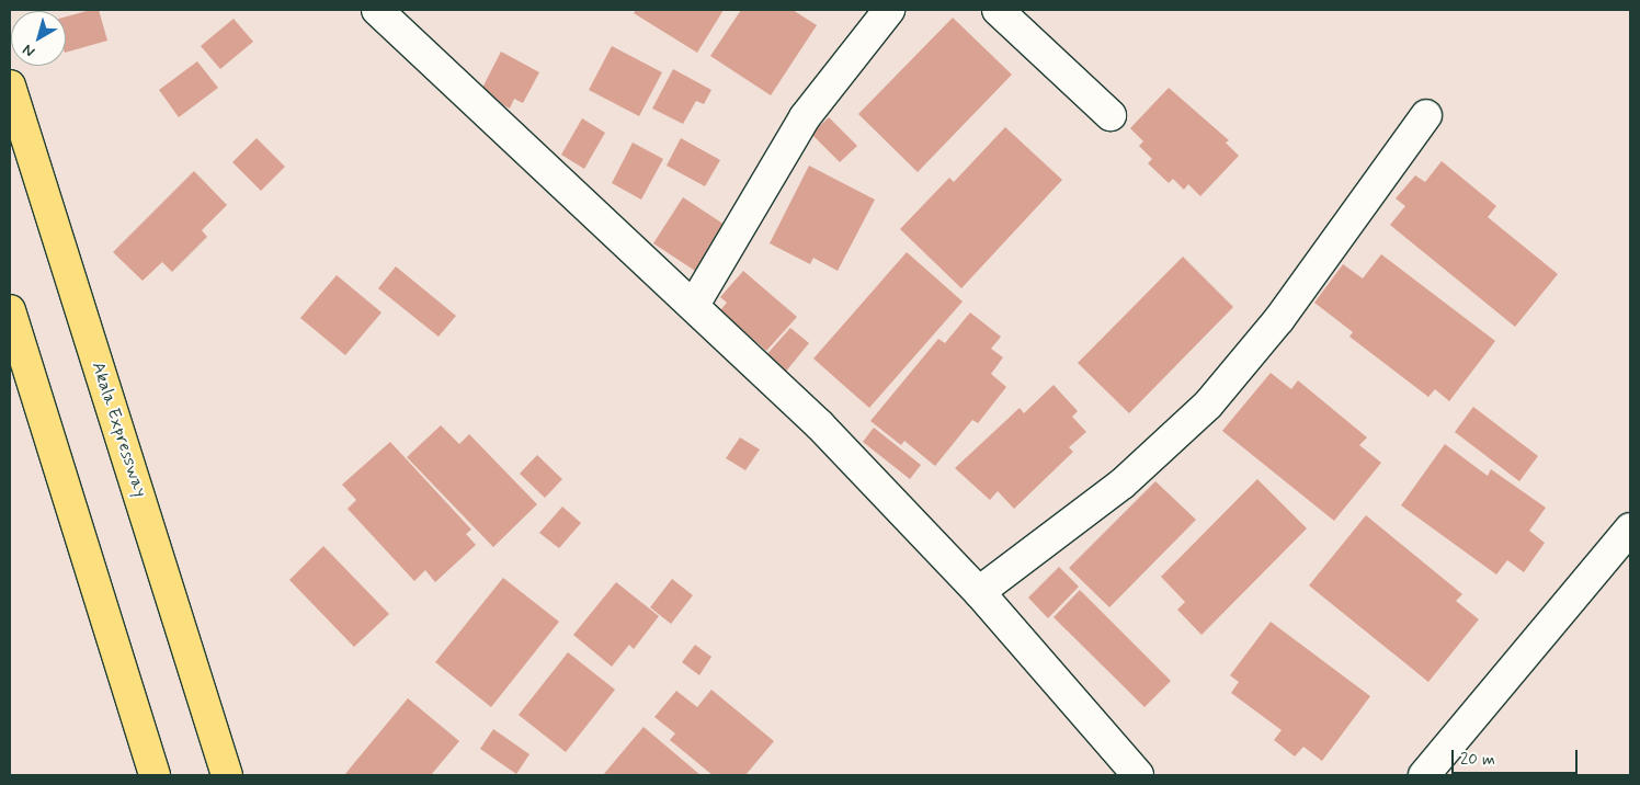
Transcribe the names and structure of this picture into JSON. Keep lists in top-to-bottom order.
{
  "streets": {
    "main road": ["Akala Expressway"]
  },
  "scale_bar": "20 m",
  "north": "bottom left"
}
